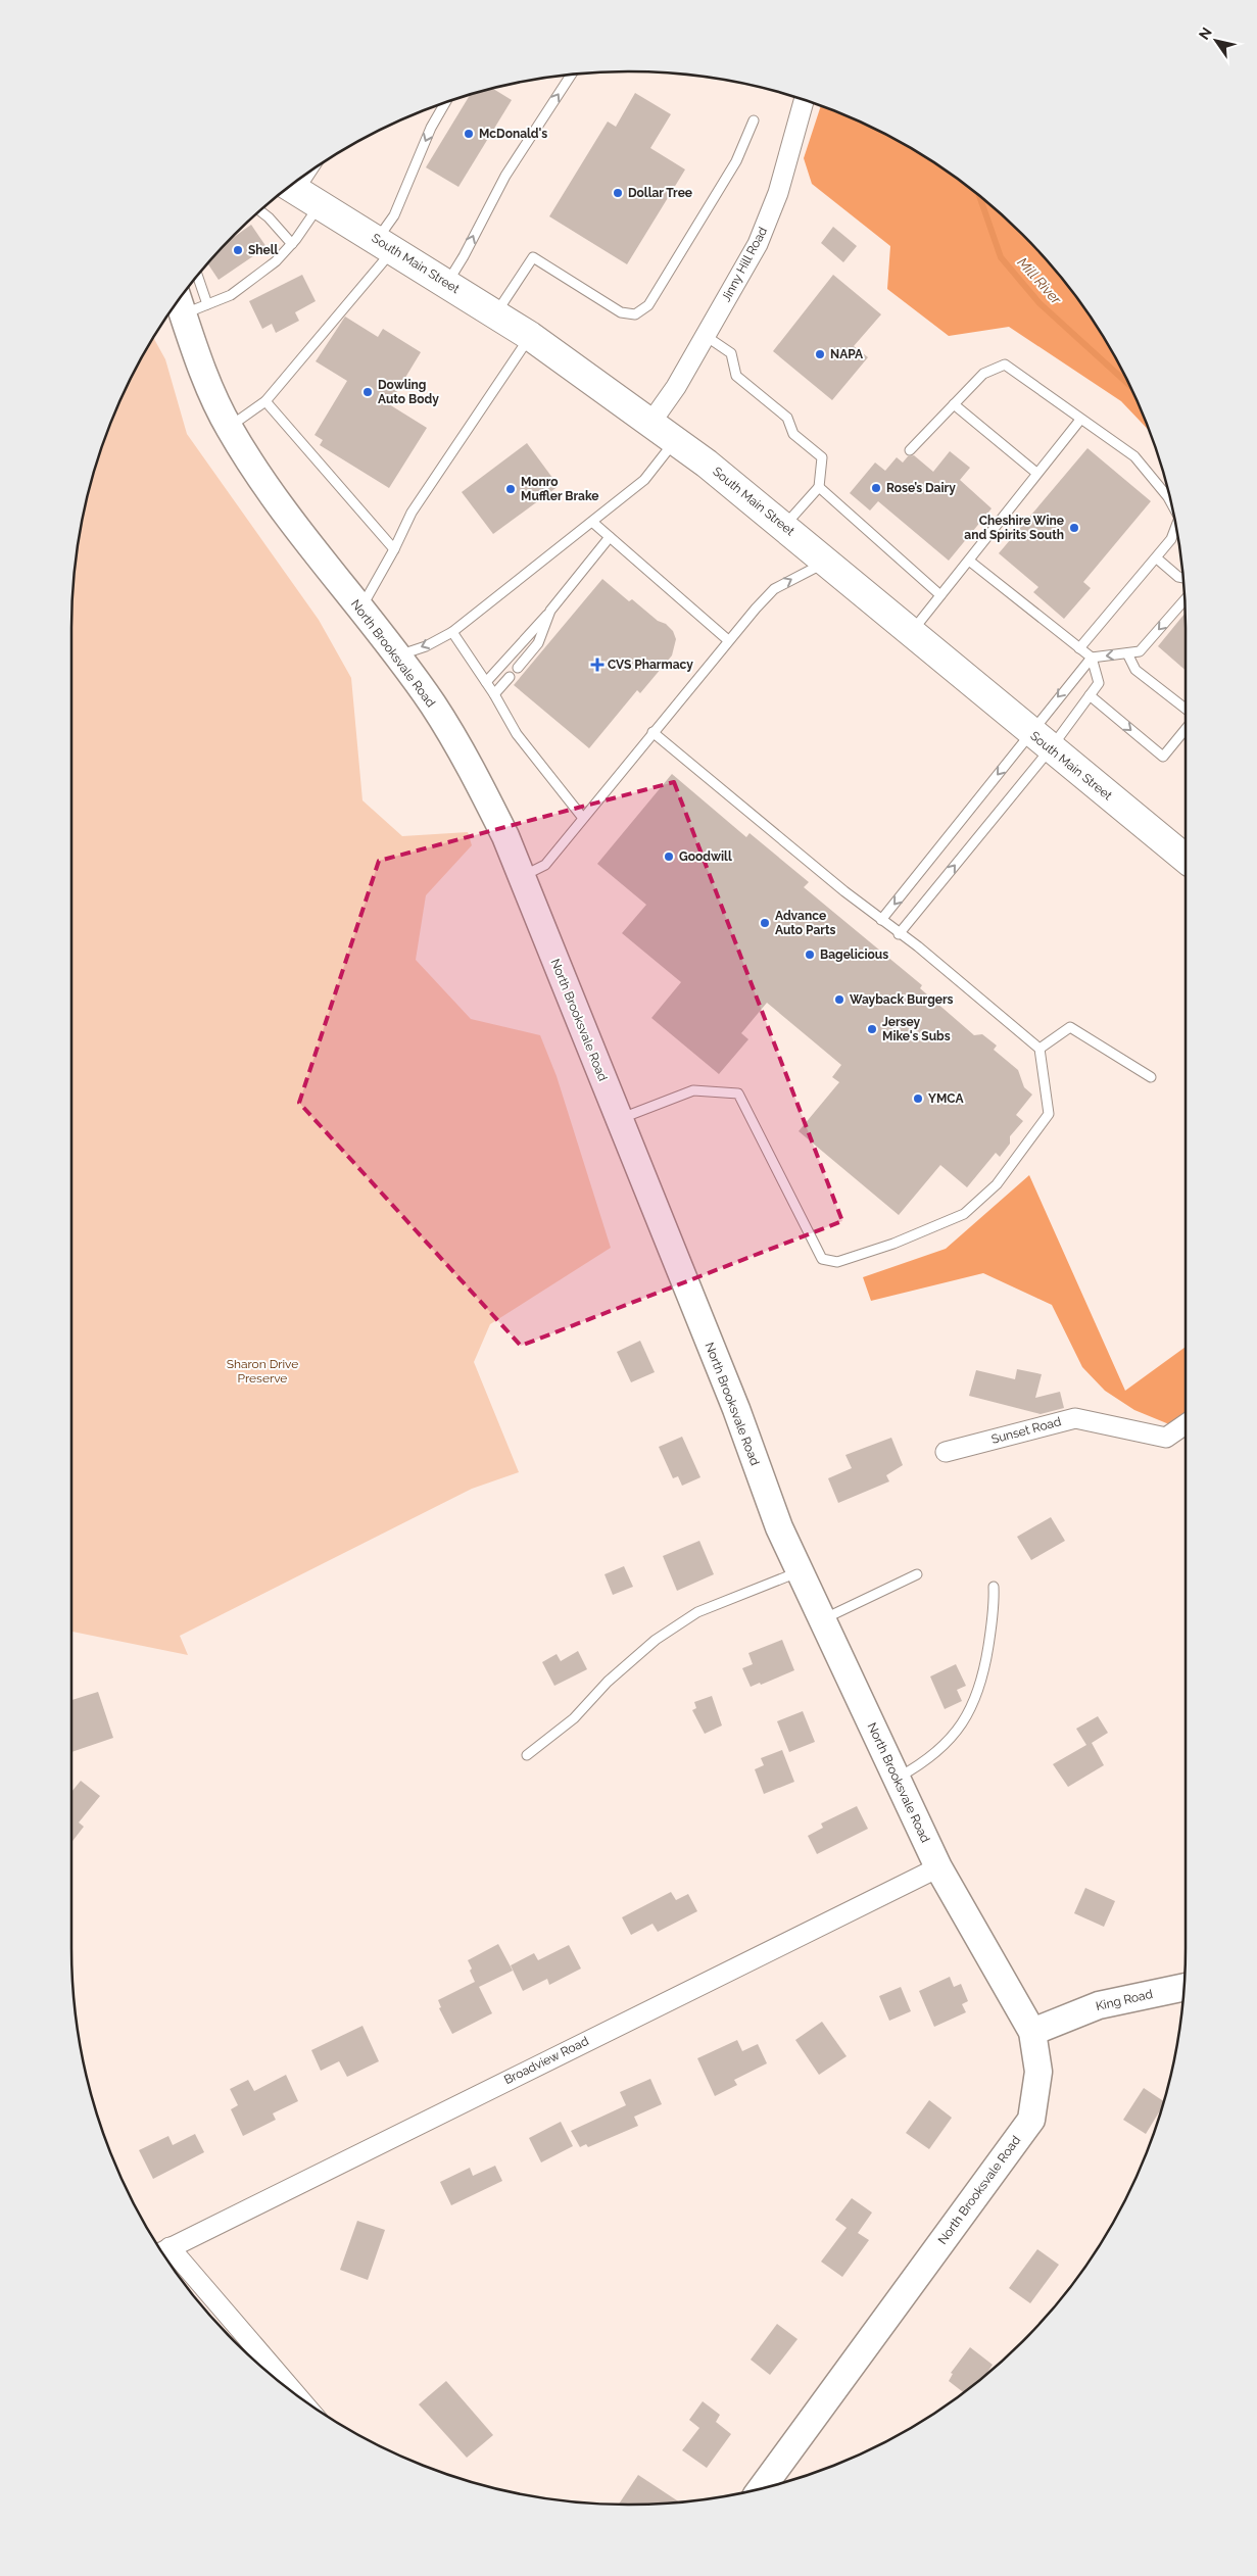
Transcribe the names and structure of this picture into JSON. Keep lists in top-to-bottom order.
{
  "streets": {
    "highway": ["South Main Street"],
    "main road": ["North Brooksvale Road", "King Road"],
    "street": ["Jinny Hill Road", "Sunset Road", "Broadview Road"]
  },
  "crossings": [
    ["South Main Street", "Jinny Hill Road"],
    ["North Brooksvale Road", "King Road"],
    ["North Brooksvale Road", "Broadview Road"]
  ],
  "water": ["Mill River"],
  "parks": ["Sharon Drive Preserve"],
  "places": {
    "other": [
      "McDonald's",
      "Dollar Tree",
      "Shell",
      "NAPA",
      "Dowling Auto Body",
      "Rose’s Dairy",
      "Monro Muffler Brake",
      "Cheshire Wine and Spirits South",
      "Goodwill",
      "Advance Auto Parts",
      "Bagelicious",
      "Wayback Burgers",
      "Jersey Mike's Subs",
      "YMCA"
    ],
    "health": ["CVS Pharmacy"]
  },
  "north": "top left"
}
